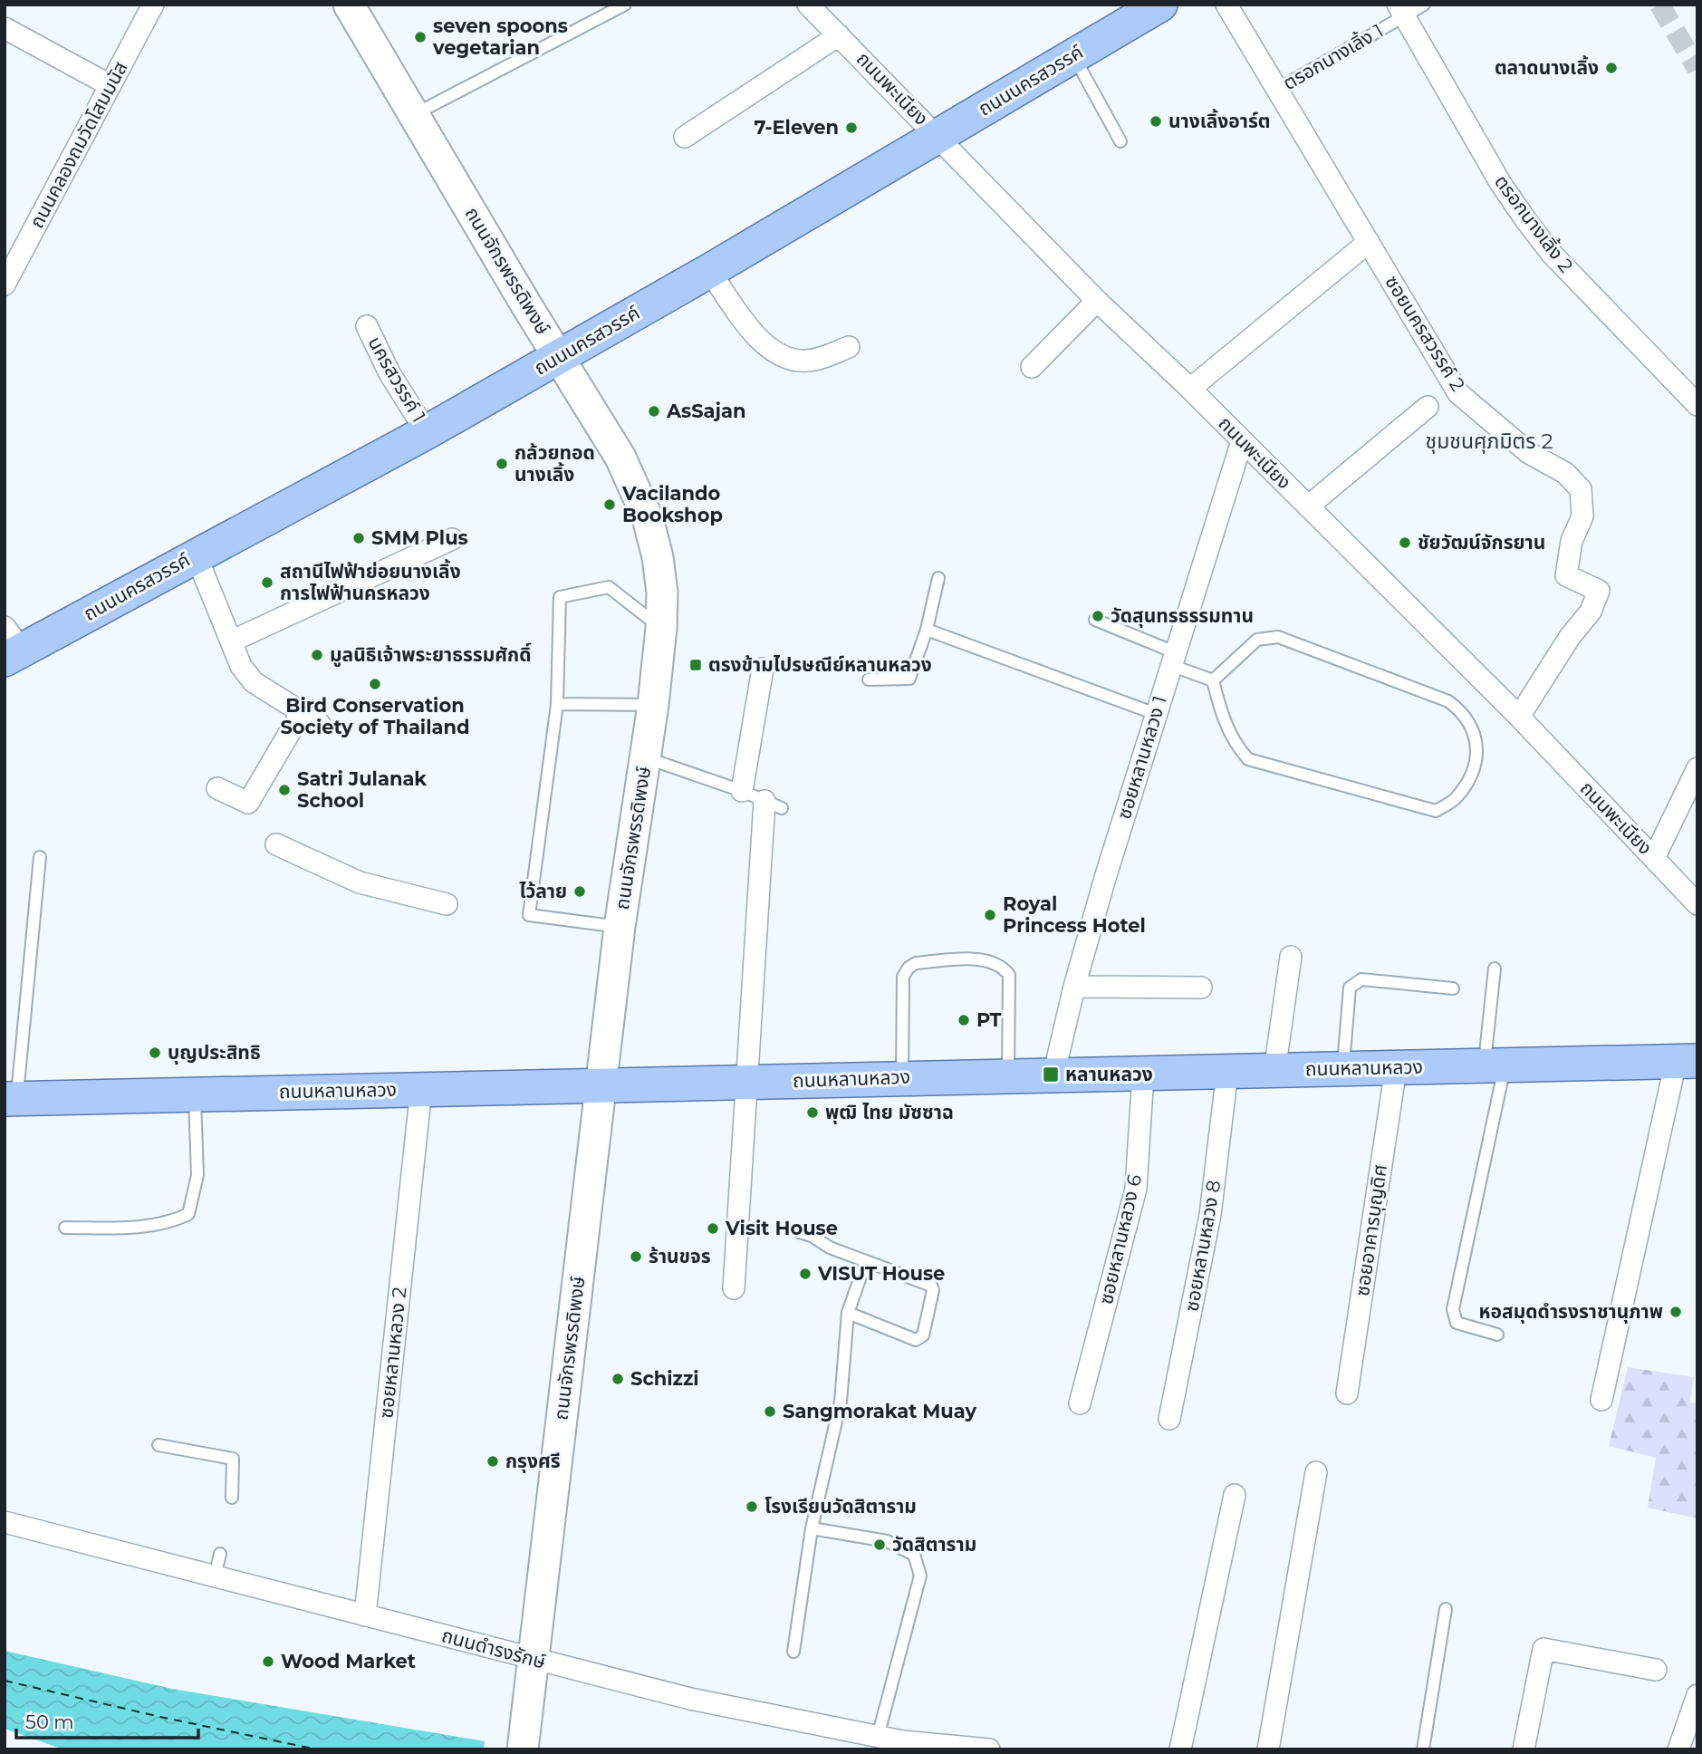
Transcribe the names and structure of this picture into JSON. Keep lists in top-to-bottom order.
{
  "streets": {
    "main road": ["ถนนนครสวรรค์", "ถนนจักรพรรดิพงษ์", "ถนนหลานหลวง"],
    "street": [
      "ถนนพะเนียง",
      "ถนนคลองถมวัดโสมมนัส",
      "ตรอกนางเลิ้ง 2",
      "ซอยนครสวรรค์ 2",
      "นครสวรรค์ 1",
      "ซอยหลานหลวง 1",
      "ซอยอาคารบุญดิศ",
      "ซอยหลานหลวง 6",
      "ซอยหลานหลวง 8",
      "ซอยหลานหลวง 2",
      "ถนนดำรงรักษ์"
    ],
    "lane": ["ตรอกนางเลิ้ง 1"]
  },
  "crossings": [
    ["ตรอกนางเลิ้ง 1", "ตรอกนางเลิ้ง 2"],
    ["ตรอกนางเลิ้ง 1", "ซอยนครสวรรค์ 2"],
    ["ถนนนครสวรรค์", "ถนนพะเนียง"],
    ["ถนนนครสวรรค์", "ถนนจักรพรรดิพงษ์"],
    ["ถนนนครสวรรค์", "นครสวรรค์ 1"],
    ["ถนนพะเนียง", "ซอยนครสวรรค์ 2"],
    ["ถนนพะเนียง", "ซอยหลานหลวง 1"],
    ["ถนนจักรพรรดิพงษ์", "ถนนหลานหลวง"],
    ["ถนนจักรพรรดิพงษ์", "ถนนดำรงรักษ์"],
    ["ซอยหลานหลวง 1", "ถนนหลานหลวง"],
    ["ถนนหลานหลวง", "ซอยอาคารบุญดิศ"],
    ["ถนนหลานหลวง", "ซอยหลานหลวง 6"],
    ["ถนนหลานหลวง", "ซอยหลานหลวง 8"],
    ["ถนนหลานหลวง", "ซอยหลานหลวง 2"],
    ["ซอยหลานหลวง 2", "ถนนดำรงรักษ์"]
  ],
  "districts": ["ชุมชนศุภมิตร 2"],
  "places": {
    "other": [
      "seven spoons vegetarian",
      "ตลาดนางเลิ้ง",
      "นางเลิ้งอาร์ต",
      "7-Eleven",
      "AsSajan",
      "กล้วยทอด นางเลิ้ง",
      "Vacilando Bookshop",
      "SMM Plus",
      "ชัยวัฒน์จักรยาน",
      "สถานีไฟฟ้าย่อยนางเลิ้ง การไฟฟ้านครหลวง",
      "วัดสุนทรธรรมทาน",
      "มูลนิธิเจ้าพระยาธรรมศักดิ์",
      "Bird Conservation Society of Thailand",
      "Satri Julanak School",
      "ไว้ลาย",
      "Royal Princess Hotel",
      "PT",
      "บุญประสิทธิ",
      "พุฒิ ไทย มัซซาฉ",
      "Visit House",
      "ร้านขจร",
      "VISUT House",
      "หอสมุดดำรงราชานุภาพ",
      "Schizzi",
      "Sangmorakat Muay",
      "กรุงศรี",
      "โรงเรียนวัดสิตาราม",
      "วัดสิตาราม",
      "Wood Market"
    ],
    "transit": ["ตรงข้ามไปรษณีย์หลานหลวง", "หลานหลวง"]
  },
  "scale_bar": "50 m"
}
